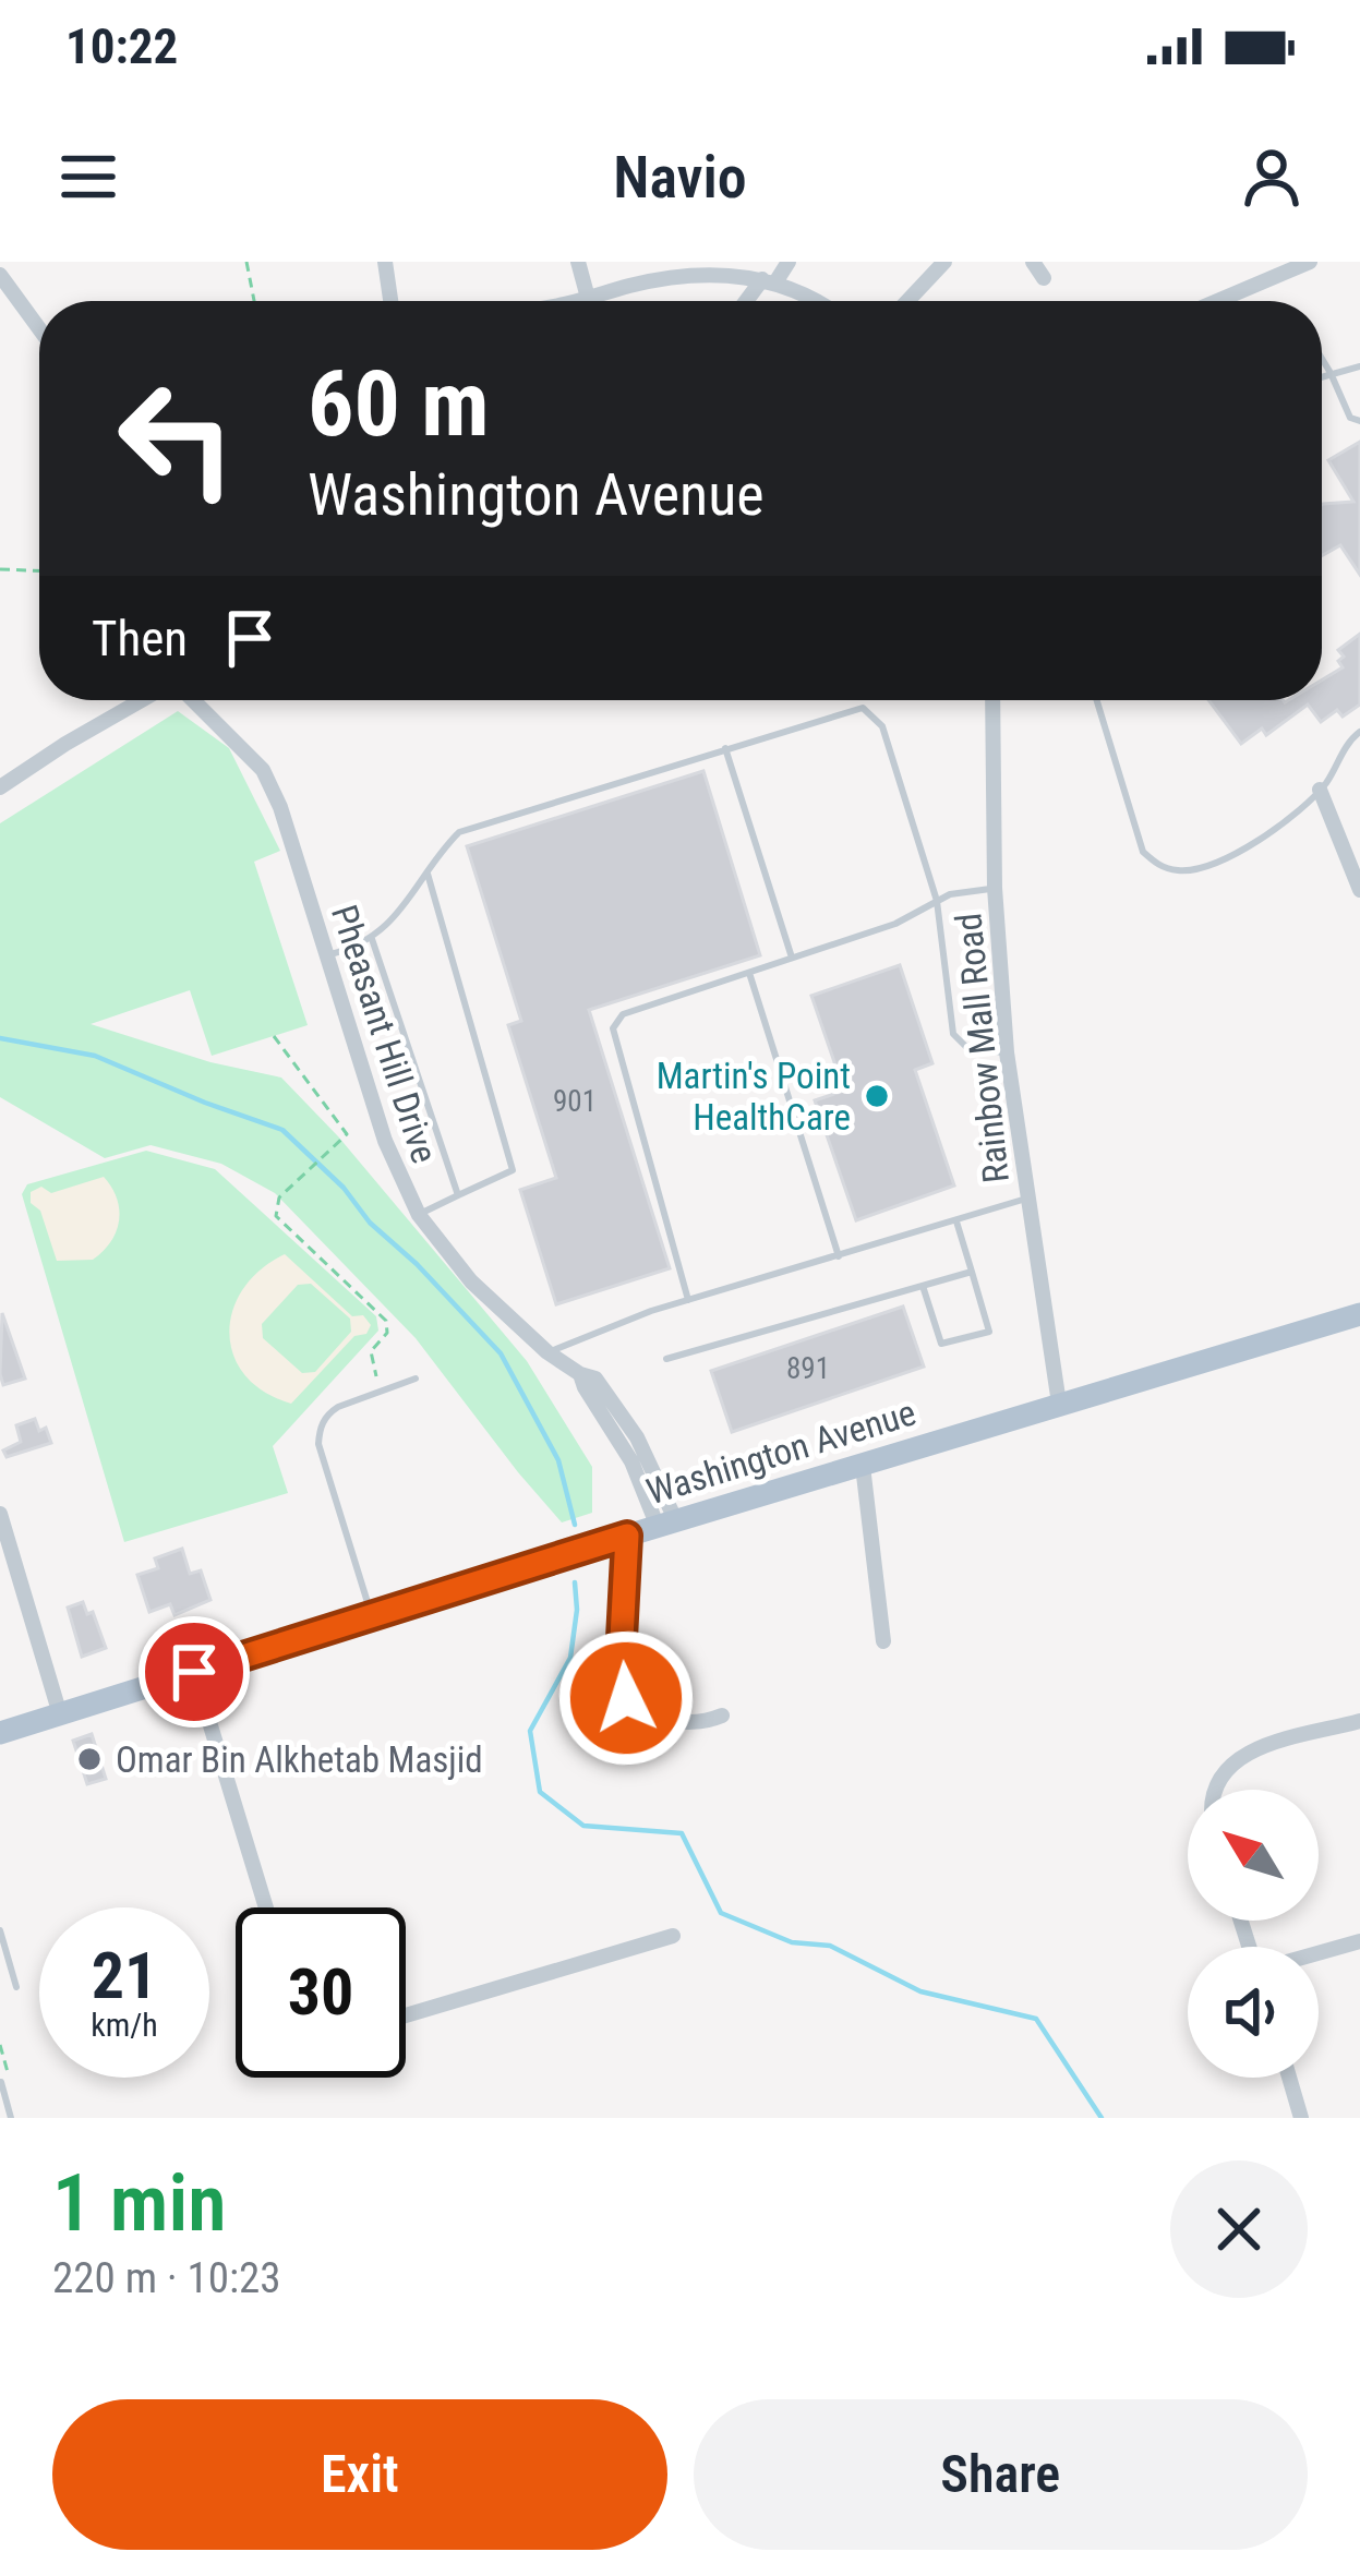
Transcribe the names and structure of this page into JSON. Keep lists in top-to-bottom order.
{
  "streets": {
    "main road": ["Washington Avenue"],
    "street": ["Pheasant Hill Drive", "Rainbow Mall Road"]
  },
  "crossings": [
    ["Pheasant Hill Drive", "Washington Avenue"],
    ["Rainbow Mall Road", "Washington Avenue"]
  ],
  "places": ["Martin's Point HealthCare", "Omar Bin Alkhetab Masjid"],
  "house_numbers": ["901", "891"],
  "north": "top left",
  "page": {
    "status": "10:22",
    "header": "Navio",
    "turn": ["60 m", "Washington Avenue"],
    "then": "Then",
    "speed": "21 km/h",
    "limit": "30",
    "heading": ["1 min", "220 m · 10:23"],
    "buttons": ["Exit", "Share"]
  }
}
